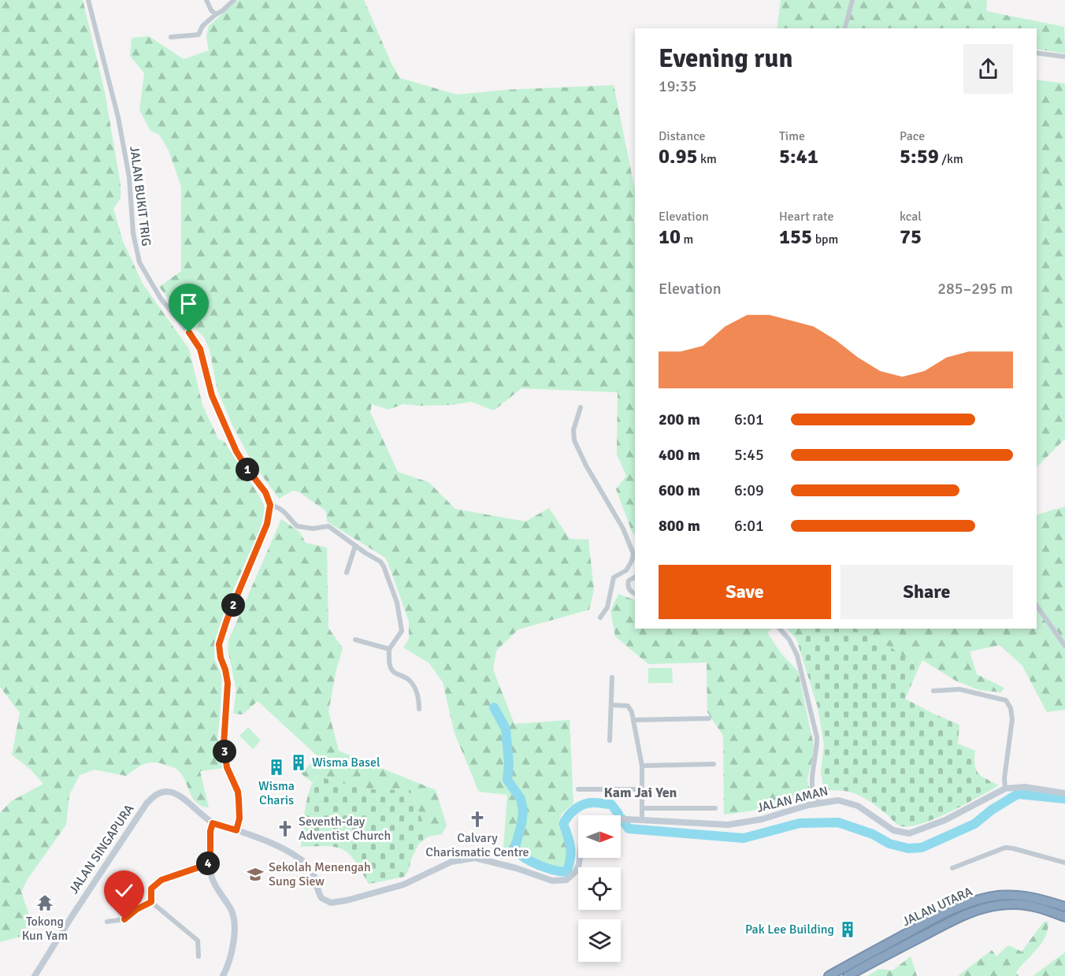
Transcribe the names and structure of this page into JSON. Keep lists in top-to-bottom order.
{
  "streets": {
    "highway": ["JALAN UTARA"],
    "street": ["JALAN BUKIT TRIG", "JALAN AMAN", "JALAN SINGAPURA"]
  },
  "districts": ["Kam Jai Yen"],
  "places": {
    "building": ["Wisma Basel", "Wisma Charis", "Pak Lee Building"],
    "church": ["Calvary Charismatic Centre", "Seventh-day Adventist Church"],
    "school or university": ["Sekolah Menengah Sung Siew"],
    "temple": ["Tokong Kun Yam"]
  },
  "north": "right",
  "page": {
    "heading": ["Evening run", "19:35"],
    "stats": [
      ["Distance", "0.95 km"],
      ["Time", "5:41"],
      ["Pace", "5:59 /km"],
      ["Elevation", "10 m"],
      ["Heart rate", "155 bpm"],
      ["kcal", "75"]
    ],
    "chart": ["Elevation", "285–295 m"],
    "list": [
      {
        "name": "200 m",
        "note": "6:01"
      },
      {
        "name": "400 m",
        "note": "5:45"
      },
      {
        "name": "600 m",
        "note": "6:09"
      },
      {
        "name": "800 m",
        "note": "6:01"
      }
    ],
    "pins": [
      "1",
      "2",
      "3",
      "4"
    ],
    "buttons": ["Save", "Share"]
  }
}
